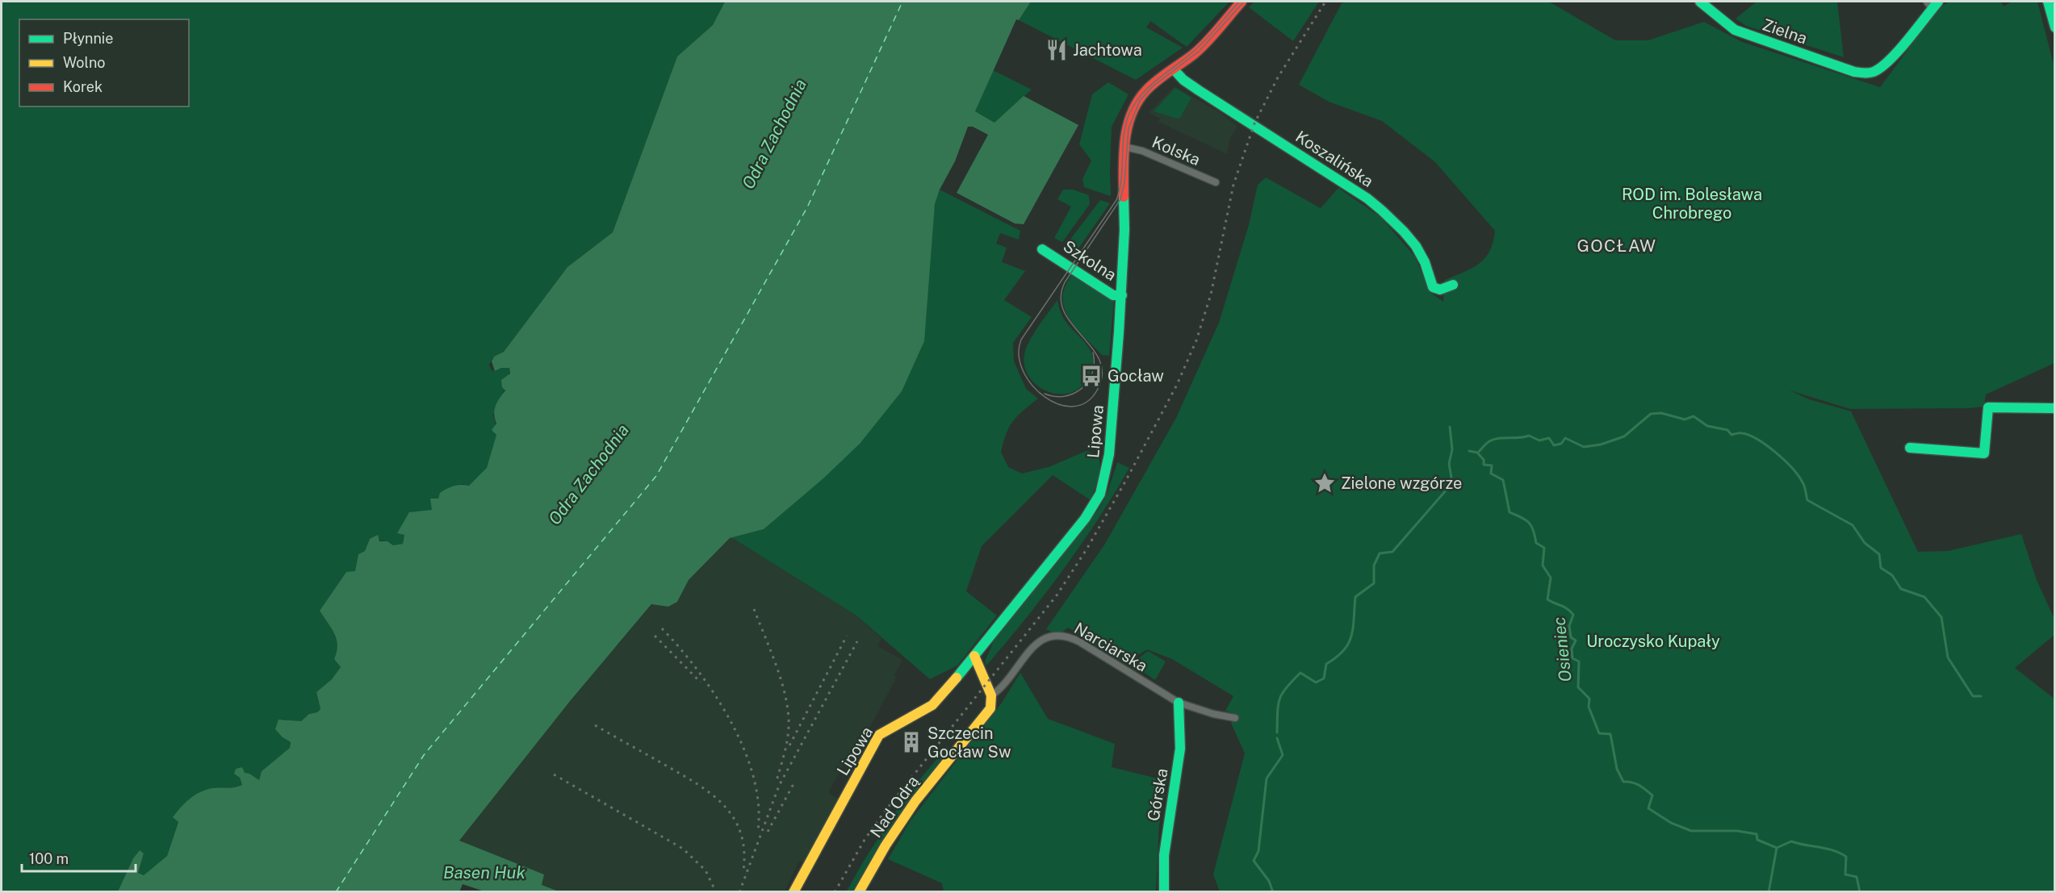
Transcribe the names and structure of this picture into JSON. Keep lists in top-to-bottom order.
{
  "streets": {
    "street": [
      "Zielna",
      "Kolska",
      "Koszalińska",
      "Szkolna",
      "Lipowa",
      "Narciarska",
      "Górska",
      "Nad Odrą"
    ]
  },
  "crossings": [
    ["Kolska", "Lipowa"],
    ["Koszalińska", "Lipowa"],
    ["Szkolna", "Lipowa"],
    ["Narciarska", "Górska"],
    ["Narciarska", "Nad Odrą"]
  ],
  "districts": ["GOCŁAW"],
  "water": ["Odra Zachodnia", "Osieniec", "Basen Huk"],
  "parks": ["ROD im. Bolesława Chrobrego", "Uroczysko Kupały"],
  "places": {
    "restaurant": ["Jachtowa"],
    "bus stop": ["Gocław"],
    "place": ["Zielone wzgórze"],
    "building": ["Szczecin Gocław Sw"]
  },
  "legend": ["Płynnie", "Wolno", "Korek"],
  "scale_bar": "100 m"
}
